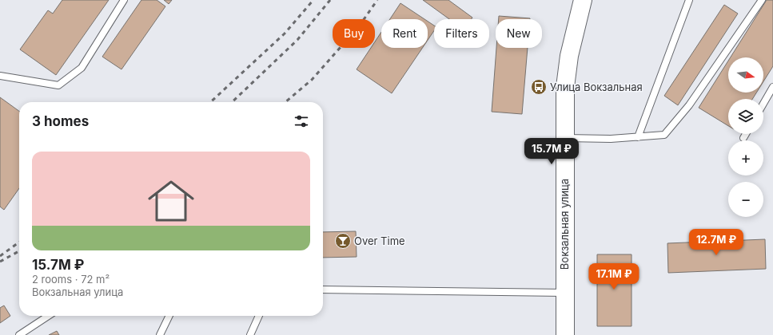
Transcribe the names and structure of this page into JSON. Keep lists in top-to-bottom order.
{
  "streets": {
    "main road": ["Вокзальная улица"]
  },
  "places": {
    "bus stop": ["Улица Вокзальная"],
    "bar": ["Over Time"]
  },
  "north": "right",
  "page": {
    "chip": [
      "Buy",
      "Rent",
      "Filters",
      "New"
    ],
    "map_buttons": ["+", "−"],
    "heading": "3 homes",
    "price": ["15.7M ₽", "12.7M ₽", "17.1M ₽"],
    "list": [
      {
        "name": "15.7M ₽",
        "note": "2 rooms · 72 m² · Вокзальная улица"
      }
    ]
  }
}
